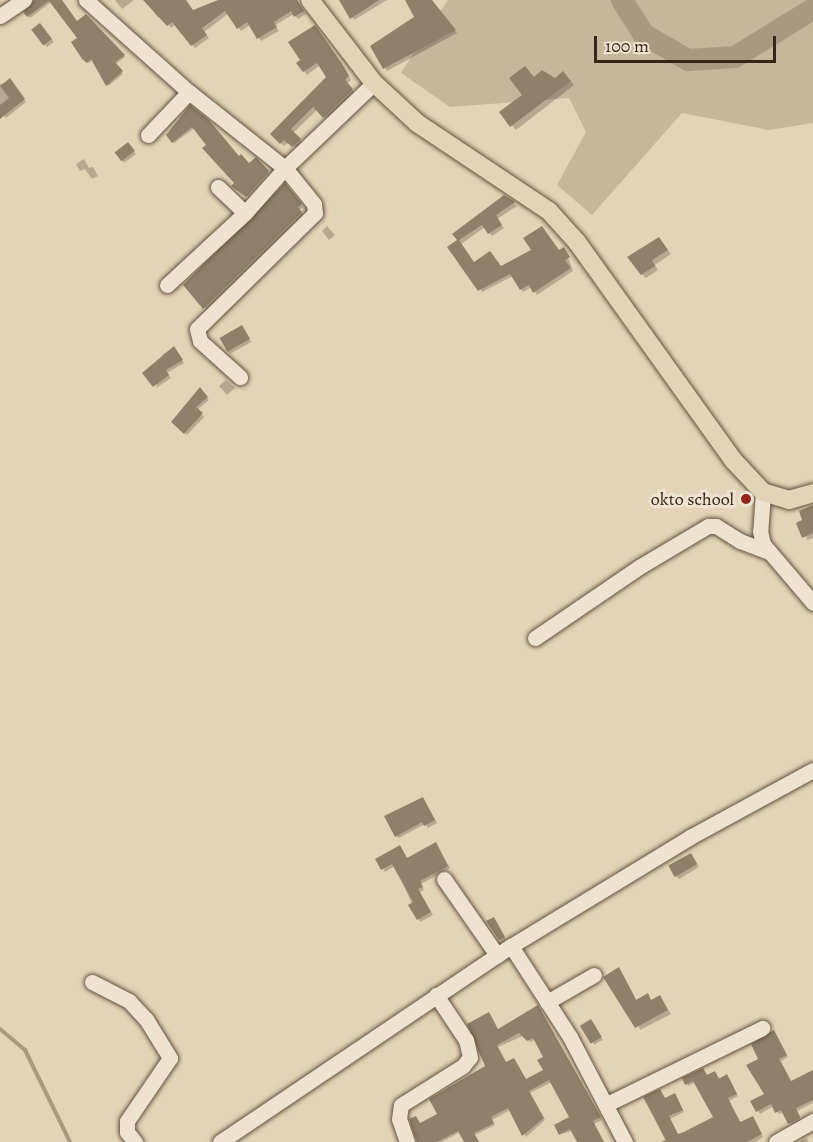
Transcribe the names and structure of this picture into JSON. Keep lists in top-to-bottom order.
{
  "places": ["okto school"],
  "scale_bar": "100 m"
}
